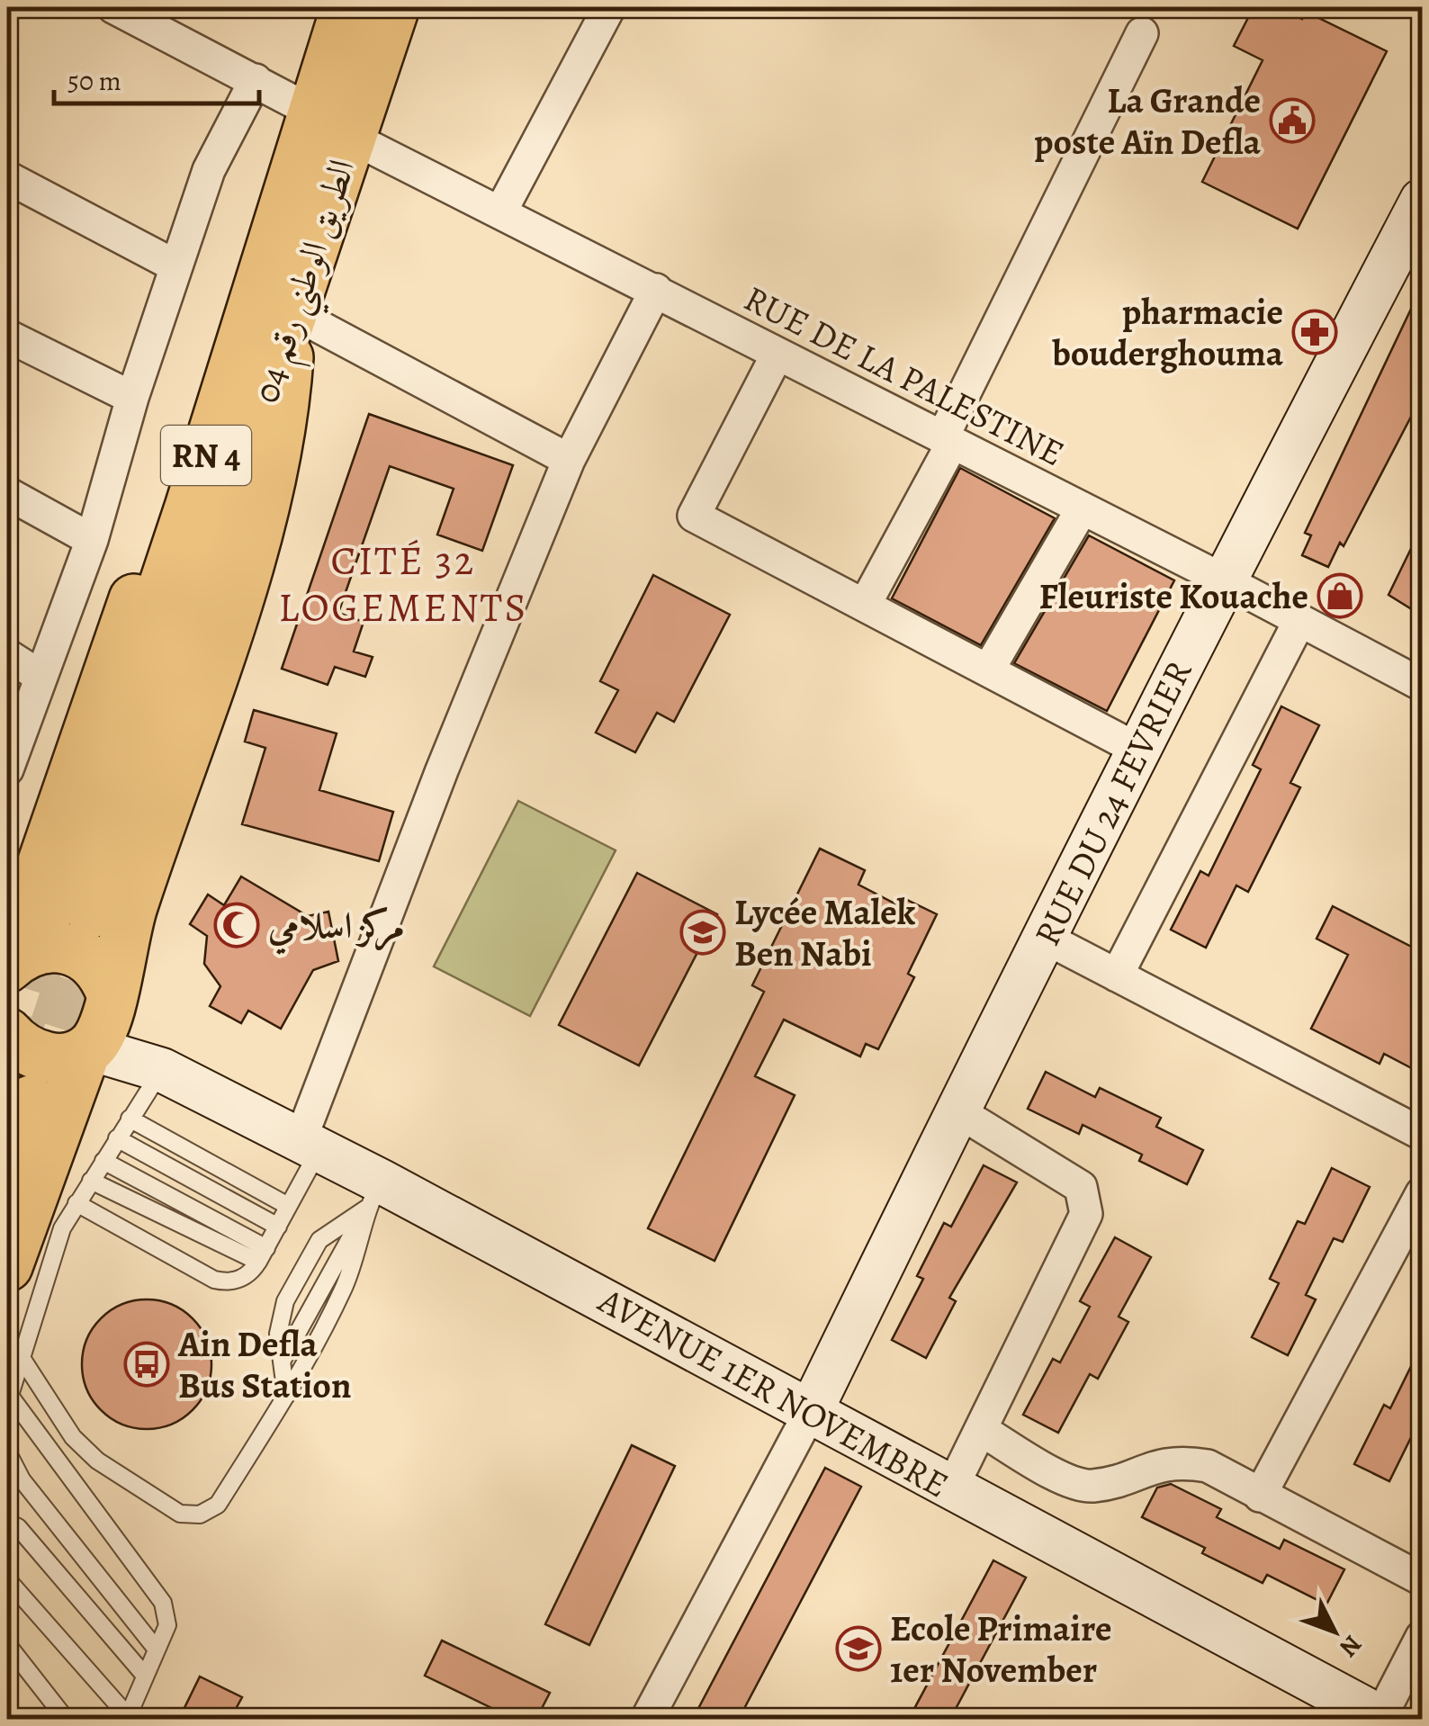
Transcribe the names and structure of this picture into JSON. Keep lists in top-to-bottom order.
{
  "streets": {
    "main road": [
      "الطريق الوطني رقم 04",
      "RN 4",
      "RUE DU 24 FEVRIER",
      "AVENUE 1ER NOVEMBRE"
    ],
    "street": ["RUE DE LA PALESTINE"]
  },
  "crossings": [
    ["الطريق الوطني رقم 04", "RUE DE LA PALESTINE"],
    ["الطريق الوطني رقم 04", "RN 4"],
    ["RUE DE LA PALESTINE", "RUE DU 24 FEVRIER"],
    ["RN 4", "AVENUE 1ER NOVEMBRE"],
    ["RUE DU 24 FEVRIER", "AVENUE 1ER NOVEMBRE"]
  ],
  "districts": ["CITÉ 32 LOGEMENTS"],
  "places": {
    "public building": ["La Grande poste Aïn Defla"],
    "pharmacy": ["pharmacie bouderghouma"],
    "shop": ["Fleuriste Kouache"],
    "mosque": ["مركز اسلامي"],
    "school or university": ["Lycée Malek Ben Nabi", "Ecole Primaire 1er November"],
    "bus stop": ["Ain Defla Bus Station"]
  },
  "scale_bar": "50 m",
  "north": "bottom right"
}
